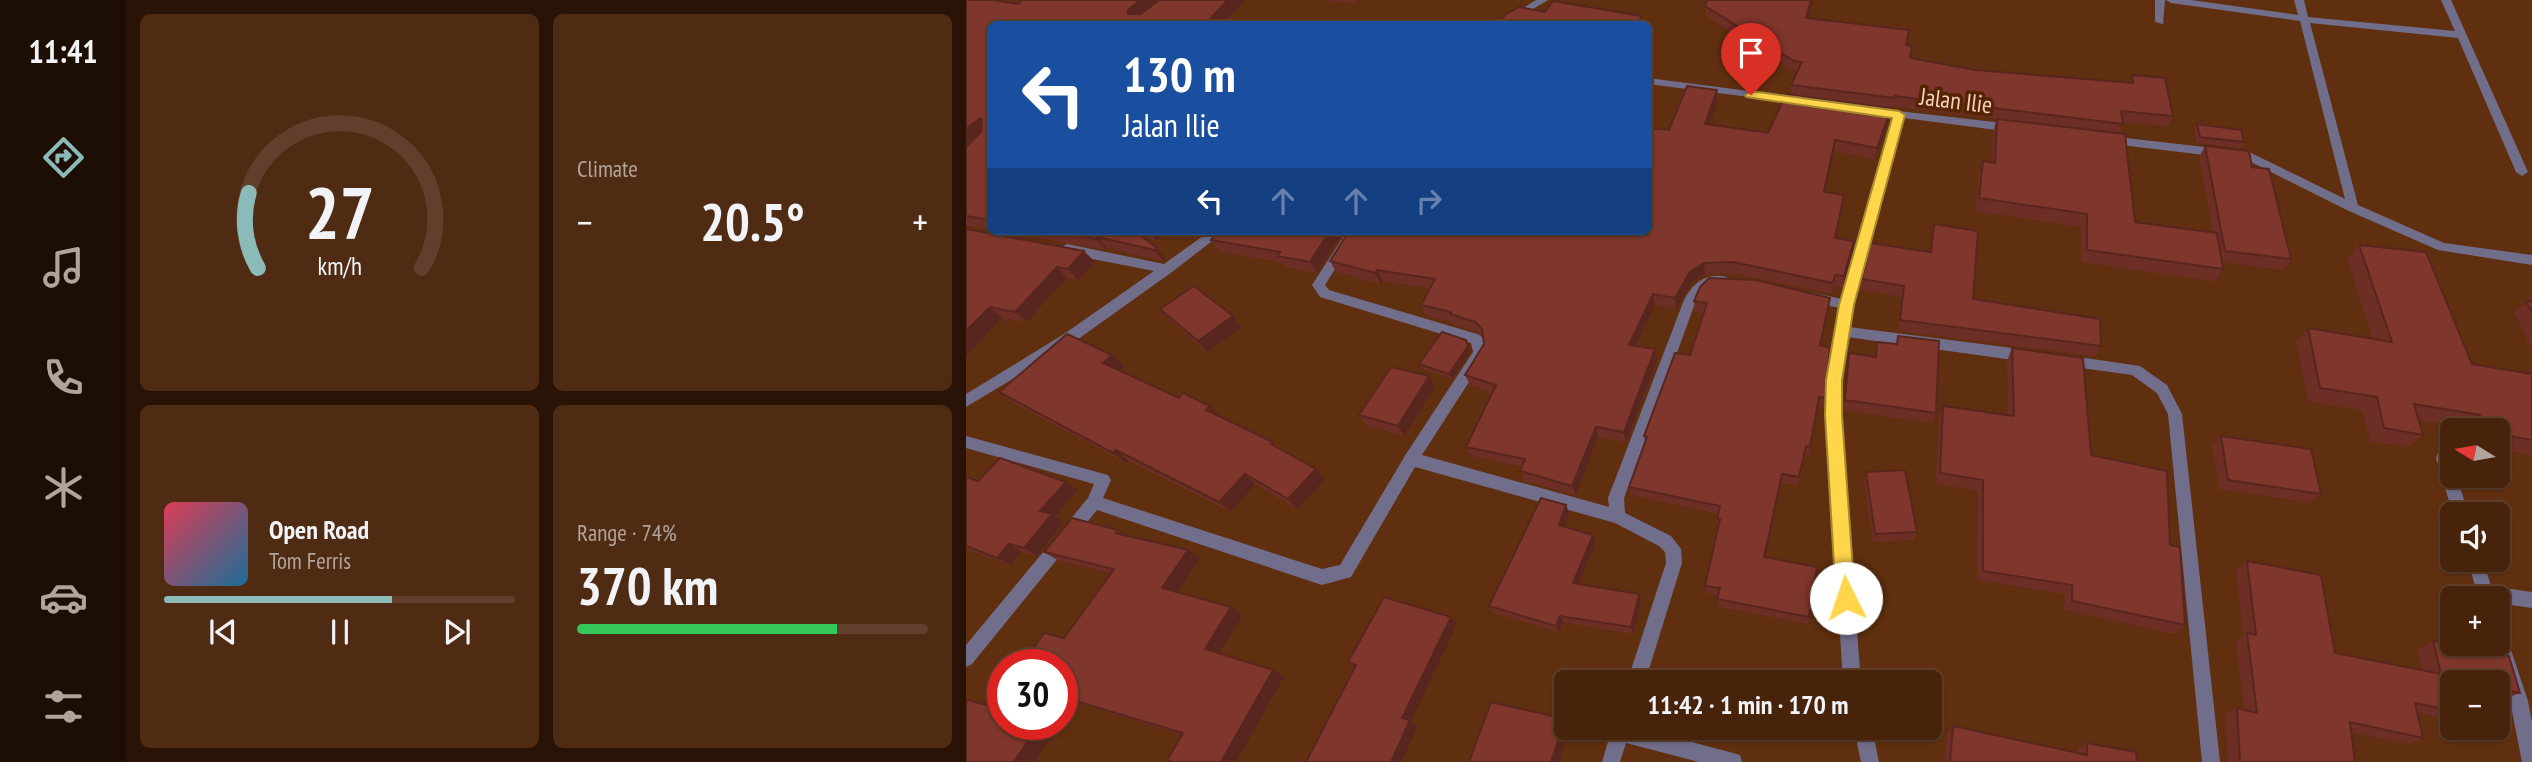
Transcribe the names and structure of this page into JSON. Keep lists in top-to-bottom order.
{
  "streets": {
    "street": ["Jalan Ilie"]
  },
  "north": "left",
  "page": {
    "tabs": "11:41",
    "tile": [
      "Climate",
      ["Range · 74%", "370 km"]
    ],
    "turn": ["130 m", "Jalan Ilie"],
    "heat": ["−", "20.5°", "+"],
    "map_buttons": ["+", "−"],
    "song": ["Open Road", "Tom Ferris"],
    "limit": "30",
    "trip": "11:42 · 1 min · 170 m",
    "gauge": ["27", "km/h"]
  }
}
